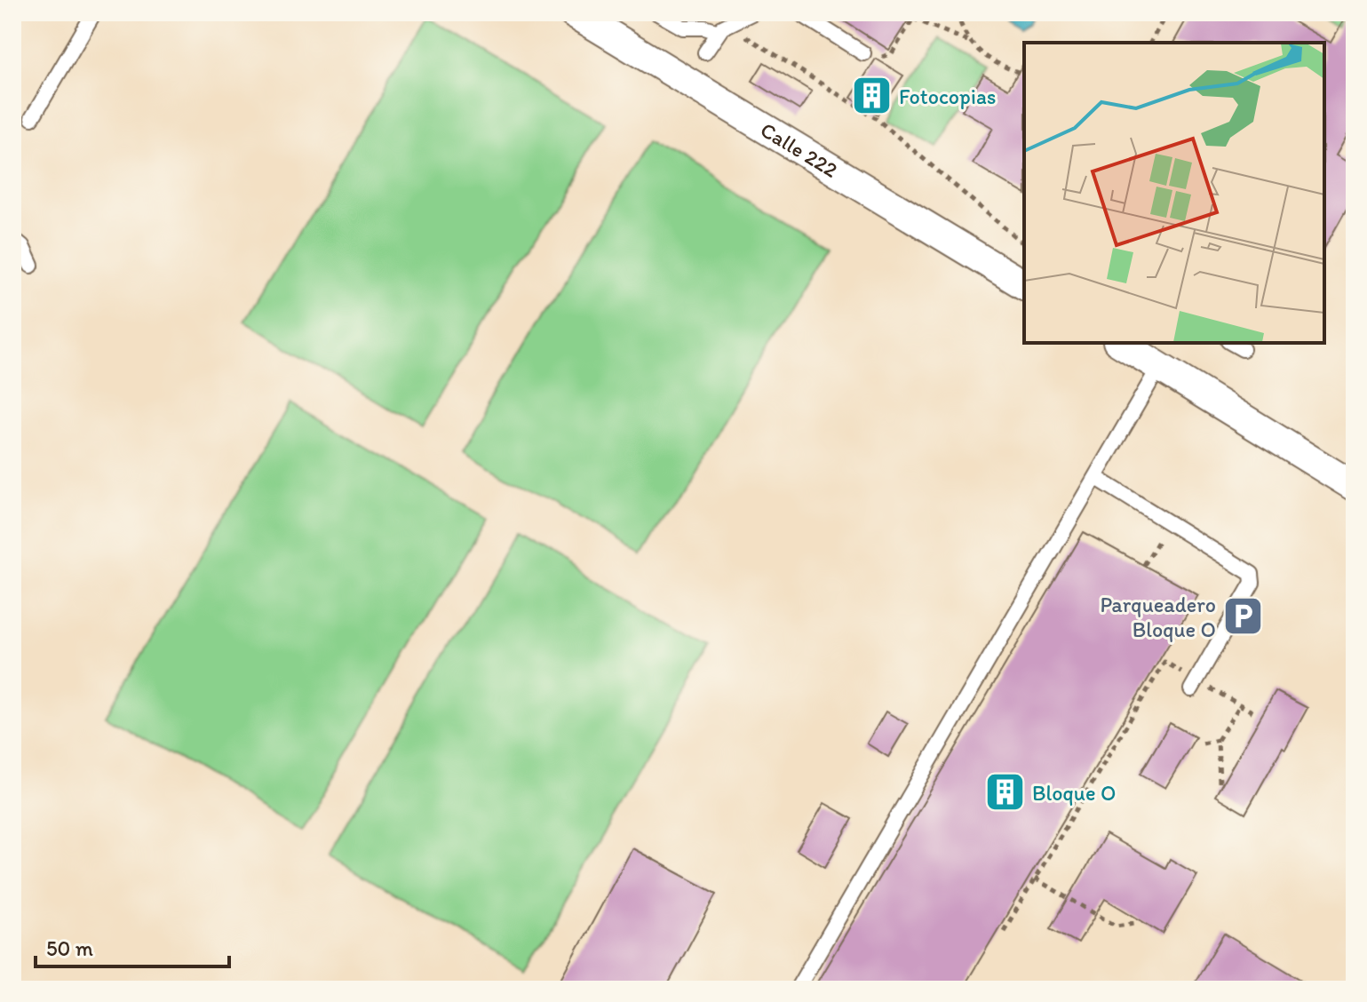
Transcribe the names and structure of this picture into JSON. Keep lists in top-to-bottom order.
{
  "streets": {
    "street": ["Calle 222"]
  },
  "places": {
    "building": ["Fotocopias", "Bloque O"],
    "parking": ["Parqueadero Bloque O"]
  },
  "scale_bar": "50 m"
}
